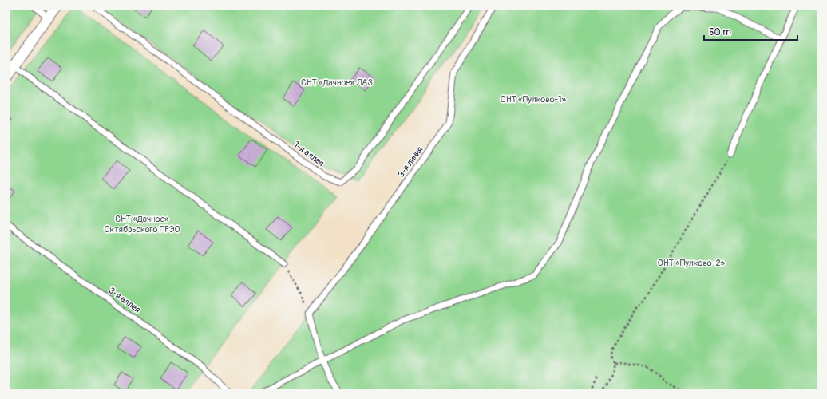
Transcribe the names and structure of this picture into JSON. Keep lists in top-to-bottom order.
{
  "streets": {
    "lane": ["1-я аллея", "3-я линия", "3-я аллея"]
  },
  "parks": [
    "СНТ «Дачное» ЛАЗ",
    "СНТ «Пулково-1»",
    "СНТ «Дачное» Октябрьского ПРЭО",
    "ОНТ «Пулково-2»"
  ],
  "scale_bar": "50 m"
}
